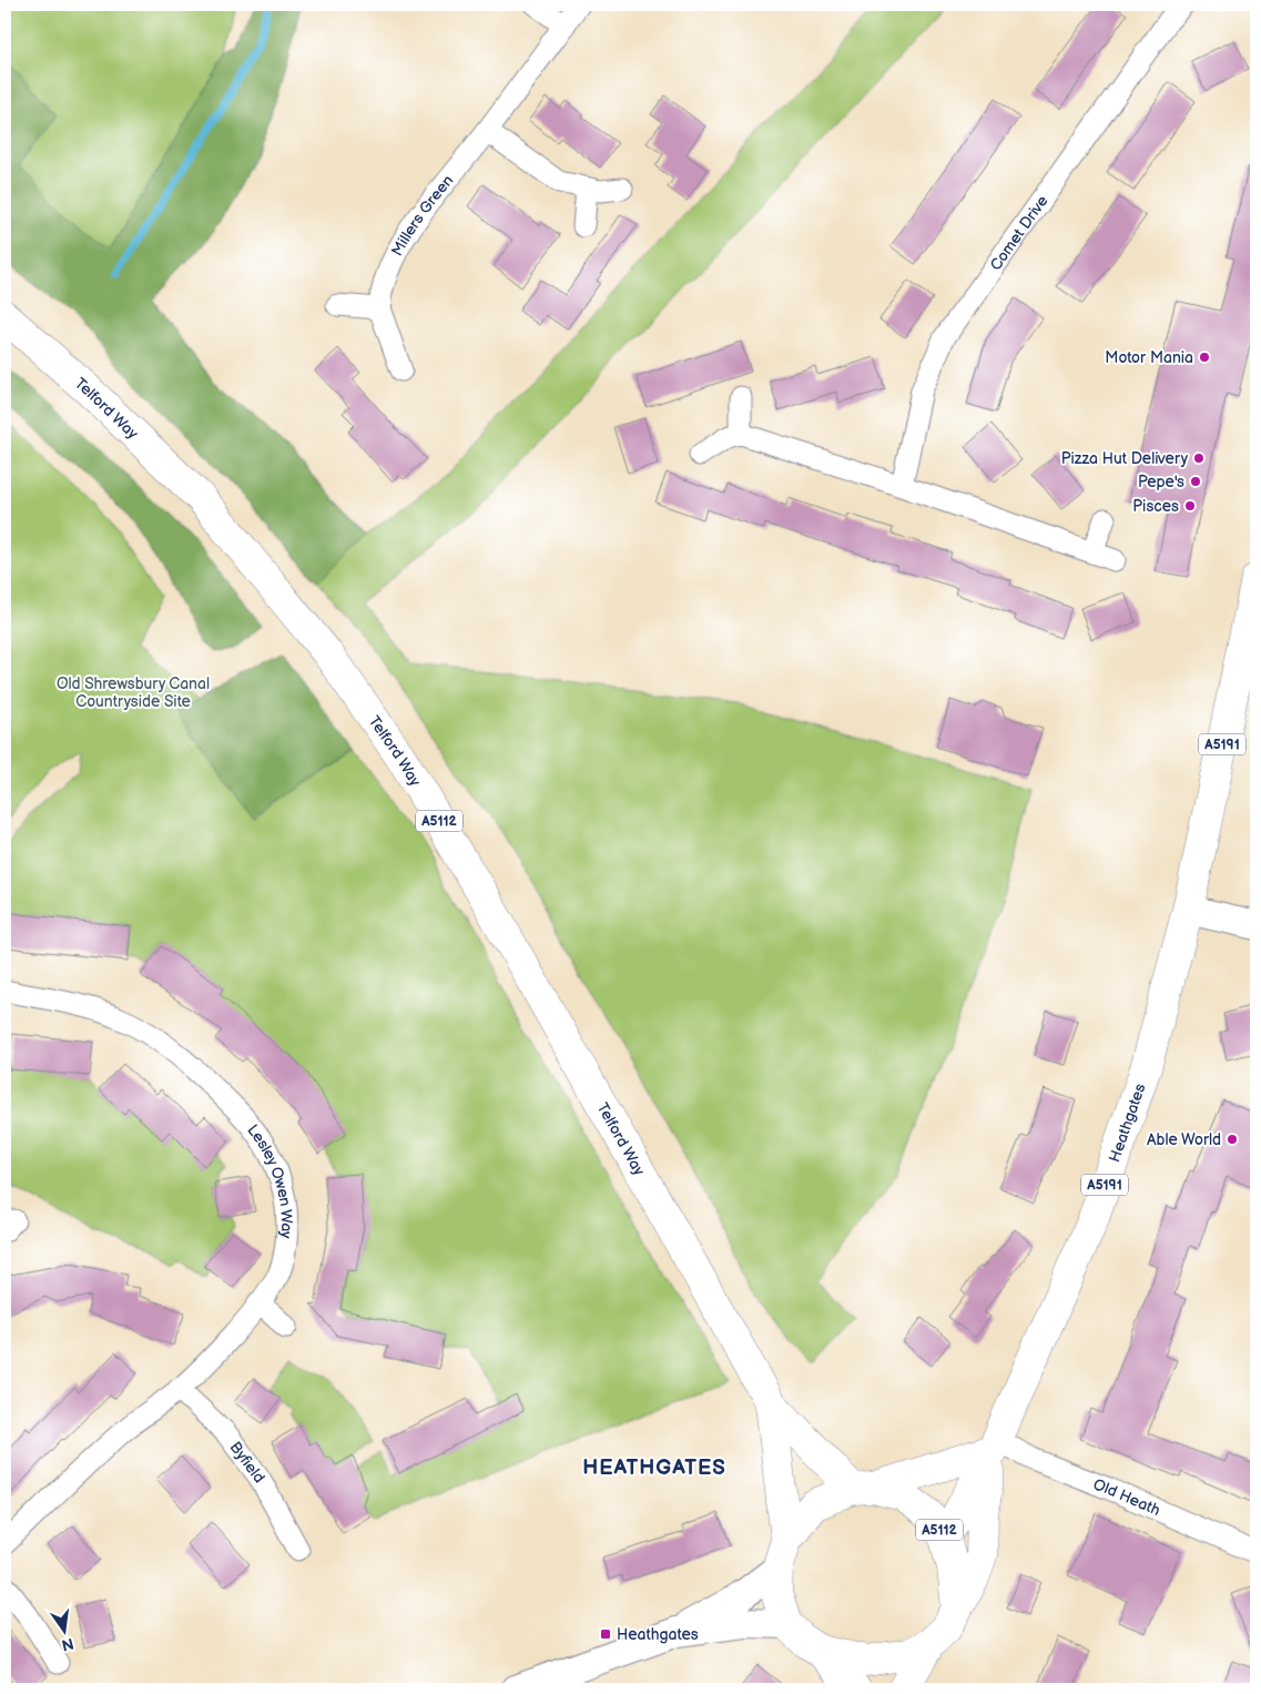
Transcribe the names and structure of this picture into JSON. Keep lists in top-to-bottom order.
{
  "streets": {
    "main road": [
      "Telford Way",
      "A5191",
      "A5112",
      "Heathgates"
    ],
    "street": [
      "Millers Green",
      "Comet Drive",
      "Lesley Owen Way",
      "Byfield",
      "Old Heath"
    ]
  },
  "crossings": [
    ["Telford Way", "A5191"],
    ["Telford Way", "A5112"],
    ["Telford Way", "Heathgates"],
    ["A5191", "A5112"],
    ["A5191", "Heathgates"],
    ["A5191", "Old Heath"],
    ["A5112", "Heathgates"],
    ["Heathgates", "Old Heath"],
    ["Lesley Owen Way", "Byfield"]
  ],
  "districts": ["HEATHGATES"],
  "parks": ["Old Shrewsbury Canal Countryside Site"],
  "places": {
    "other": [
      "Motor Mania",
      "Pizza Hut Delivery",
      "Pepe's",
      "Pisces",
      "Able World"
    ],
    "transit": ["Heathgates"]
  },
  "north": "bottom"
}
